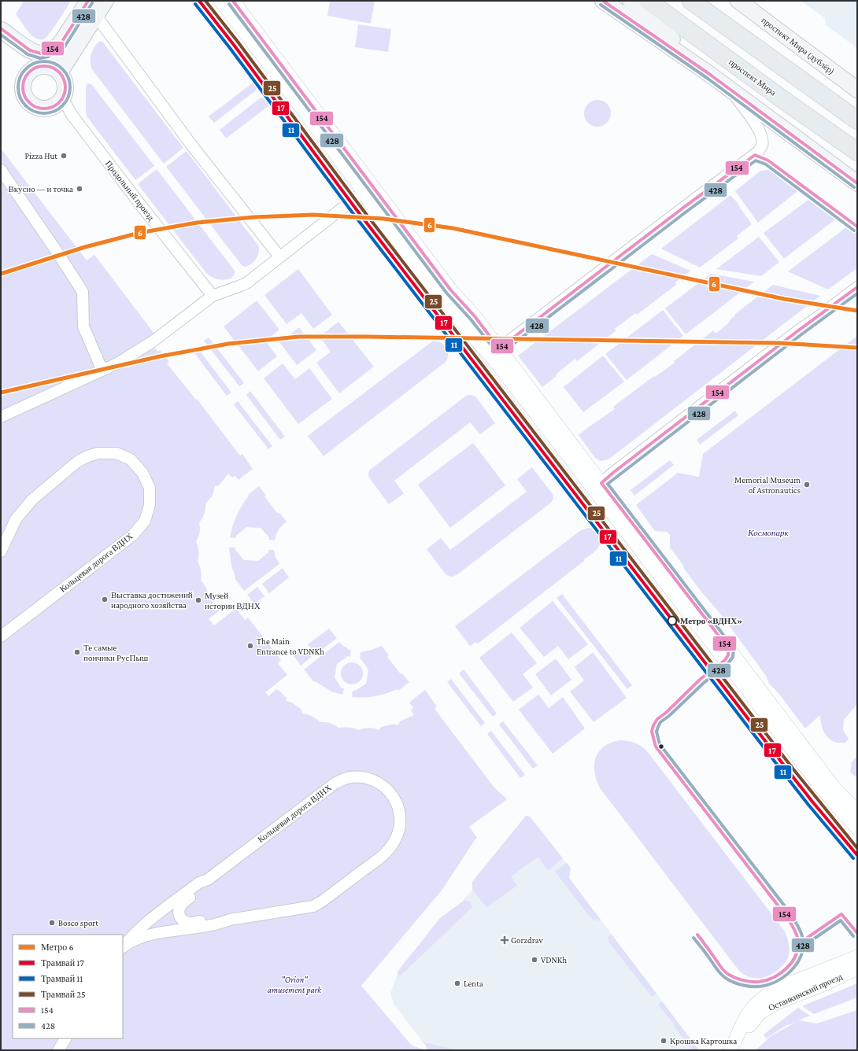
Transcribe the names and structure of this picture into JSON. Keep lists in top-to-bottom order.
{
  "streets": {
    "main road": ["проспект Мира (дублёр)", "проспект Мира"],
    "street": ["Продольный проезд", "Кольцевая дорога ВДНХ", "Останкинский проезд"]
  },
  "parks": ["Космопарк", "\"Orion\" amusement park"],
  "places": {
    "other": [
      "Pizza Hut",
      "Вкусно — и точка",
      "Memorial Museum of Astronautics",
      "Выставка достижений народного хозяйства",
      "Музей истории ВДНХ",
      "Метро «ВДНХ»",
      "The Main Entrance to VDNKh",
      "Те самые пончики РусПыш",
      "Bosco sport",
      "VDNKh",
      "Lenta",
      "Крошка Картошка"
    ],
    "health": ["Gorzdrav"]
  },
  "lines": [
    "tram line 17",
    "tram line 25",
    "transit line 154",
    "transit line 428",
    "tram line 11",
    "metro line 6"
  ],
  "legend": [
    "Метро 6",
    "Трамвай 17",
    "Трамвай 11",
    "Трамвай 25",
    "154",
    "428"
  ]
}
